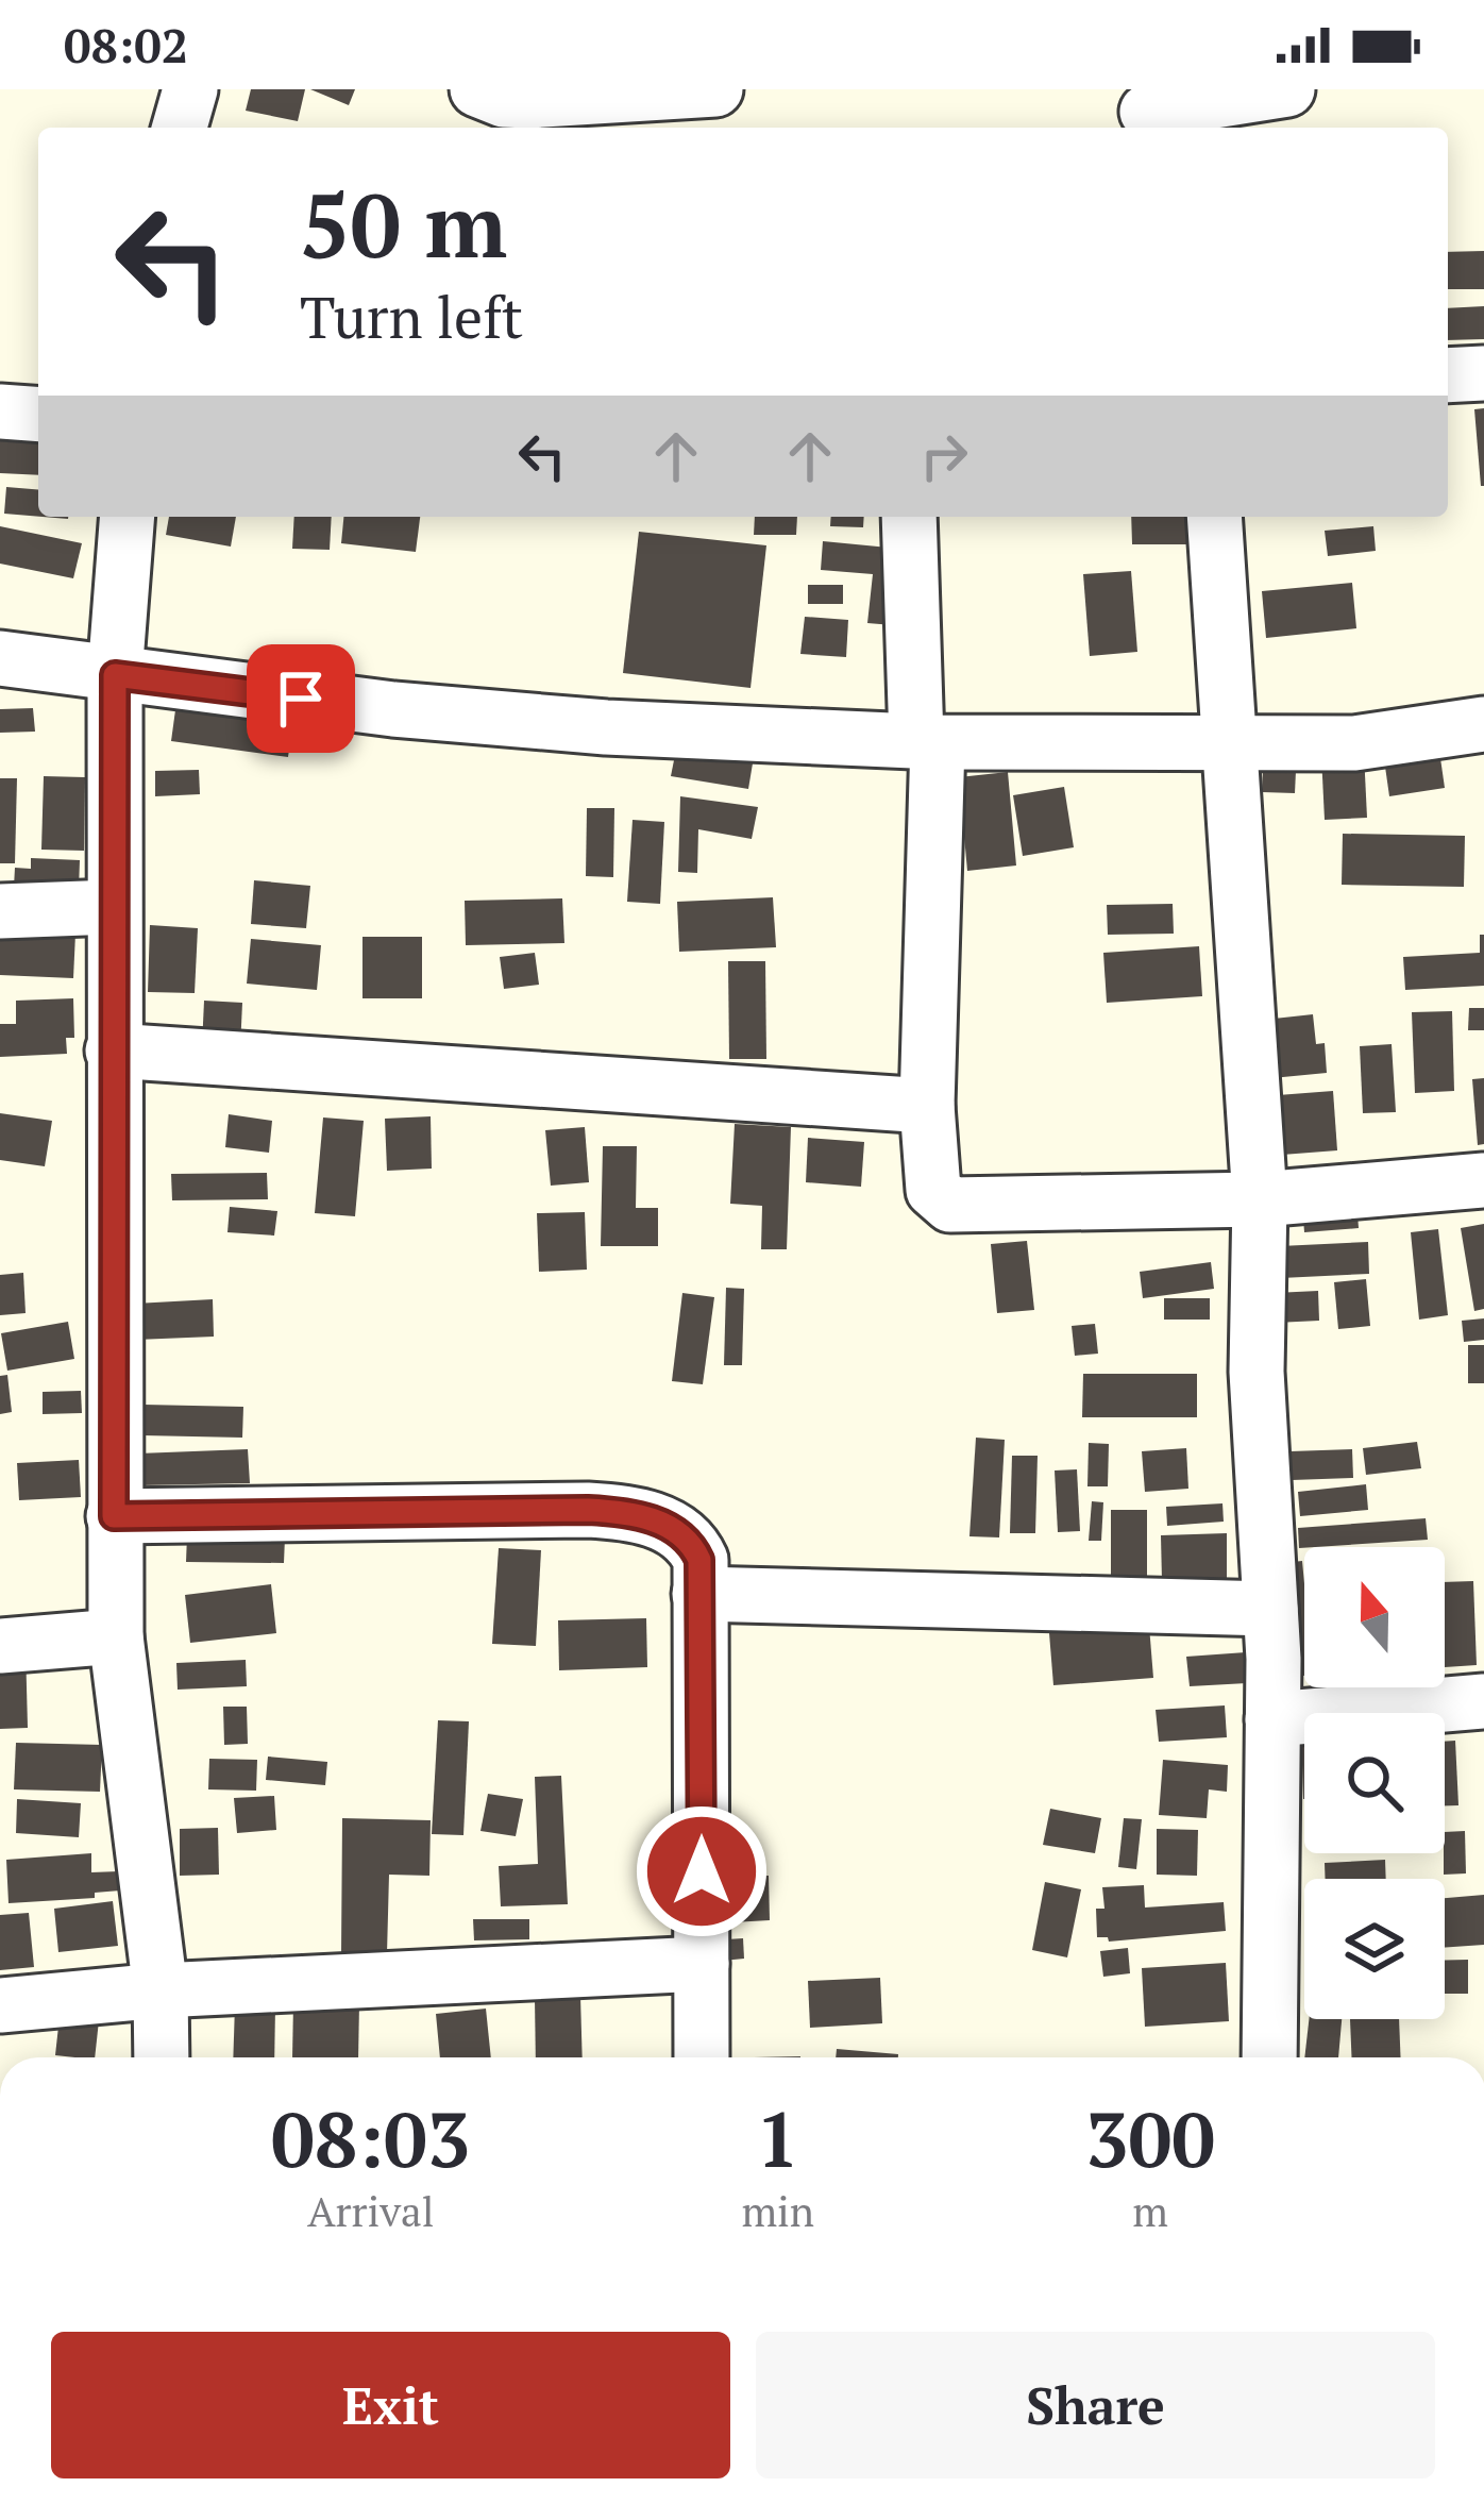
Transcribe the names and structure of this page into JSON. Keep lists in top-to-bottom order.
{
  "north": "top",
  "page": {
    "status": "08:02",
    "turn": ["50 m", "Turn left"],
    "eta": [
      "08:03",
      "Arrival",
      "1",
      "min",
      "300",
      "m"
    ],
    "buttons": ["Exit", "Share"]
  }
}
